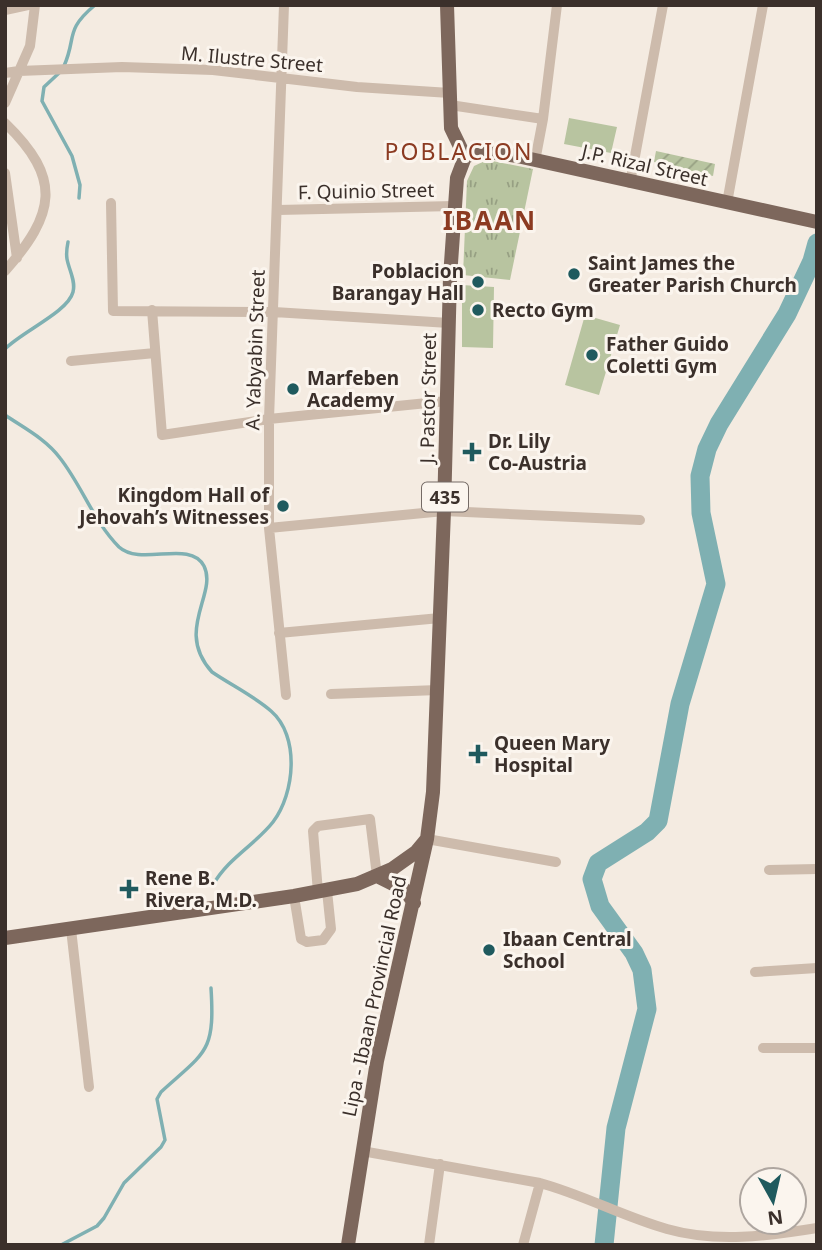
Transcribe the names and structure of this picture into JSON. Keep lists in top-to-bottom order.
{
  "streets": {
    "main road": [
      "J.P. Rizal Street",
      "J. Pastor Street",
      "435",
      "Lipa - Ibaan Provincial Road"
    ],
    "street": ["M. Ilustre Street", "F. Quinio Street", "A. Yabyabin Street"]
  },
  "crossings": [
    ["M. Ilustre Street", "A. Yabyabin Street"],
    ["J.P. Rizal Street", "J. Pastor Street"],
    ["F. Quinio Street", "A. Yabyabin Street"],
    ["F. Quinio Street", "J. Pastor Street"],
    ["J. Pastor Street", "Lipa - Ibaan Provincial Road"]
  ],
  "districts": ["POBLACION", "IBAAN"],
  "places": {
    "other": [
      "Saint James the Greater Parish Church",
      "Poblacion Barangay Hall",
      "Recto Gym",
      "Father Guido Coletti Gym",
      "Marfeben Academy",
      "Kingdom Hall of Jehovah’s Witnesses",
      "Ibaan Central School"
    ],
    "health": ["Dr. Lily Co-Austria", "Queen Mary Hospital", "Rene B. Rivera, M.D."]
  },
  "north": "bottom"
}
